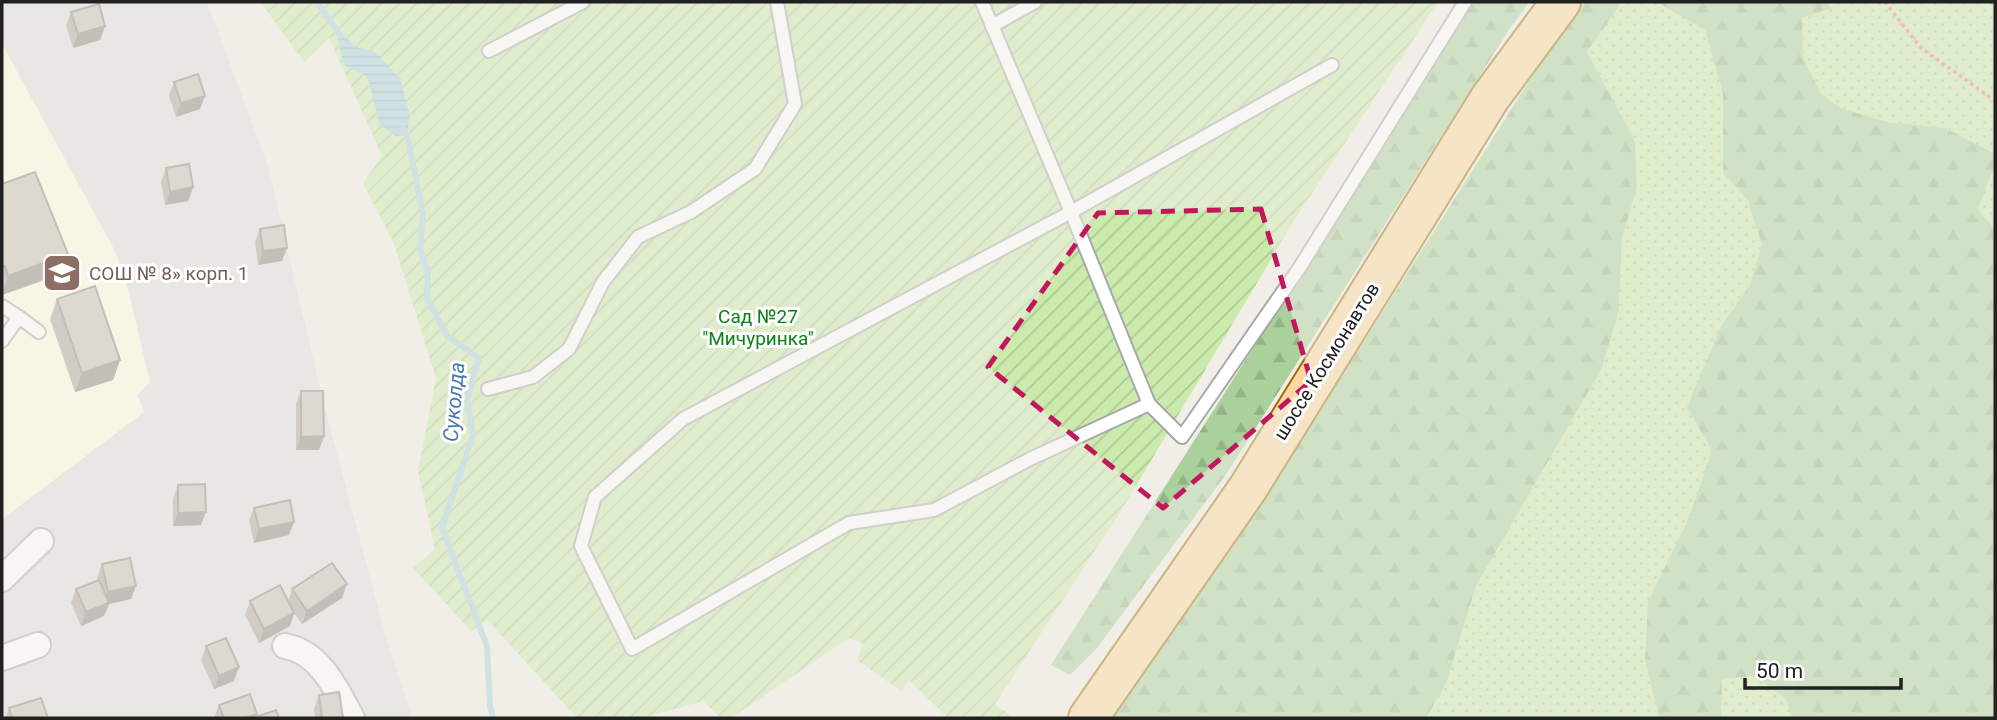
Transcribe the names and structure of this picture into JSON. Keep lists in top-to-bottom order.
{
  "streets": {
    "main road": ["шоссе Космонавтов"]
  },
  "water": ["Суколда"],
  "parks": ["Сад №27 \"Мичуринка\""],
  "places": {
    "school or university": ["СОШ № 8» корп. 1"]
  },
  "scale_bar": "50 m"
}
